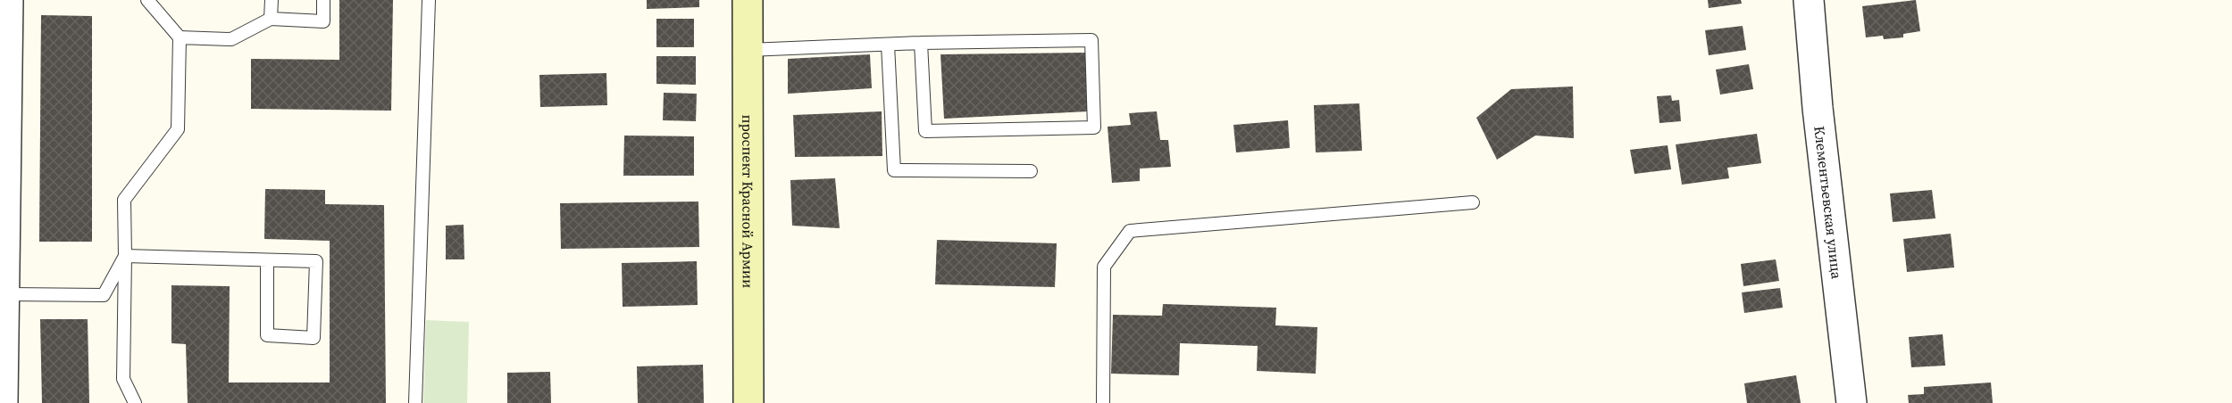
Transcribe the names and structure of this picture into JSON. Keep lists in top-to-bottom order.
{
  "streets": {
    "main road": ["проспект Красной Армии"],
    "street": ["Клементьевская улица"]
  }
}
